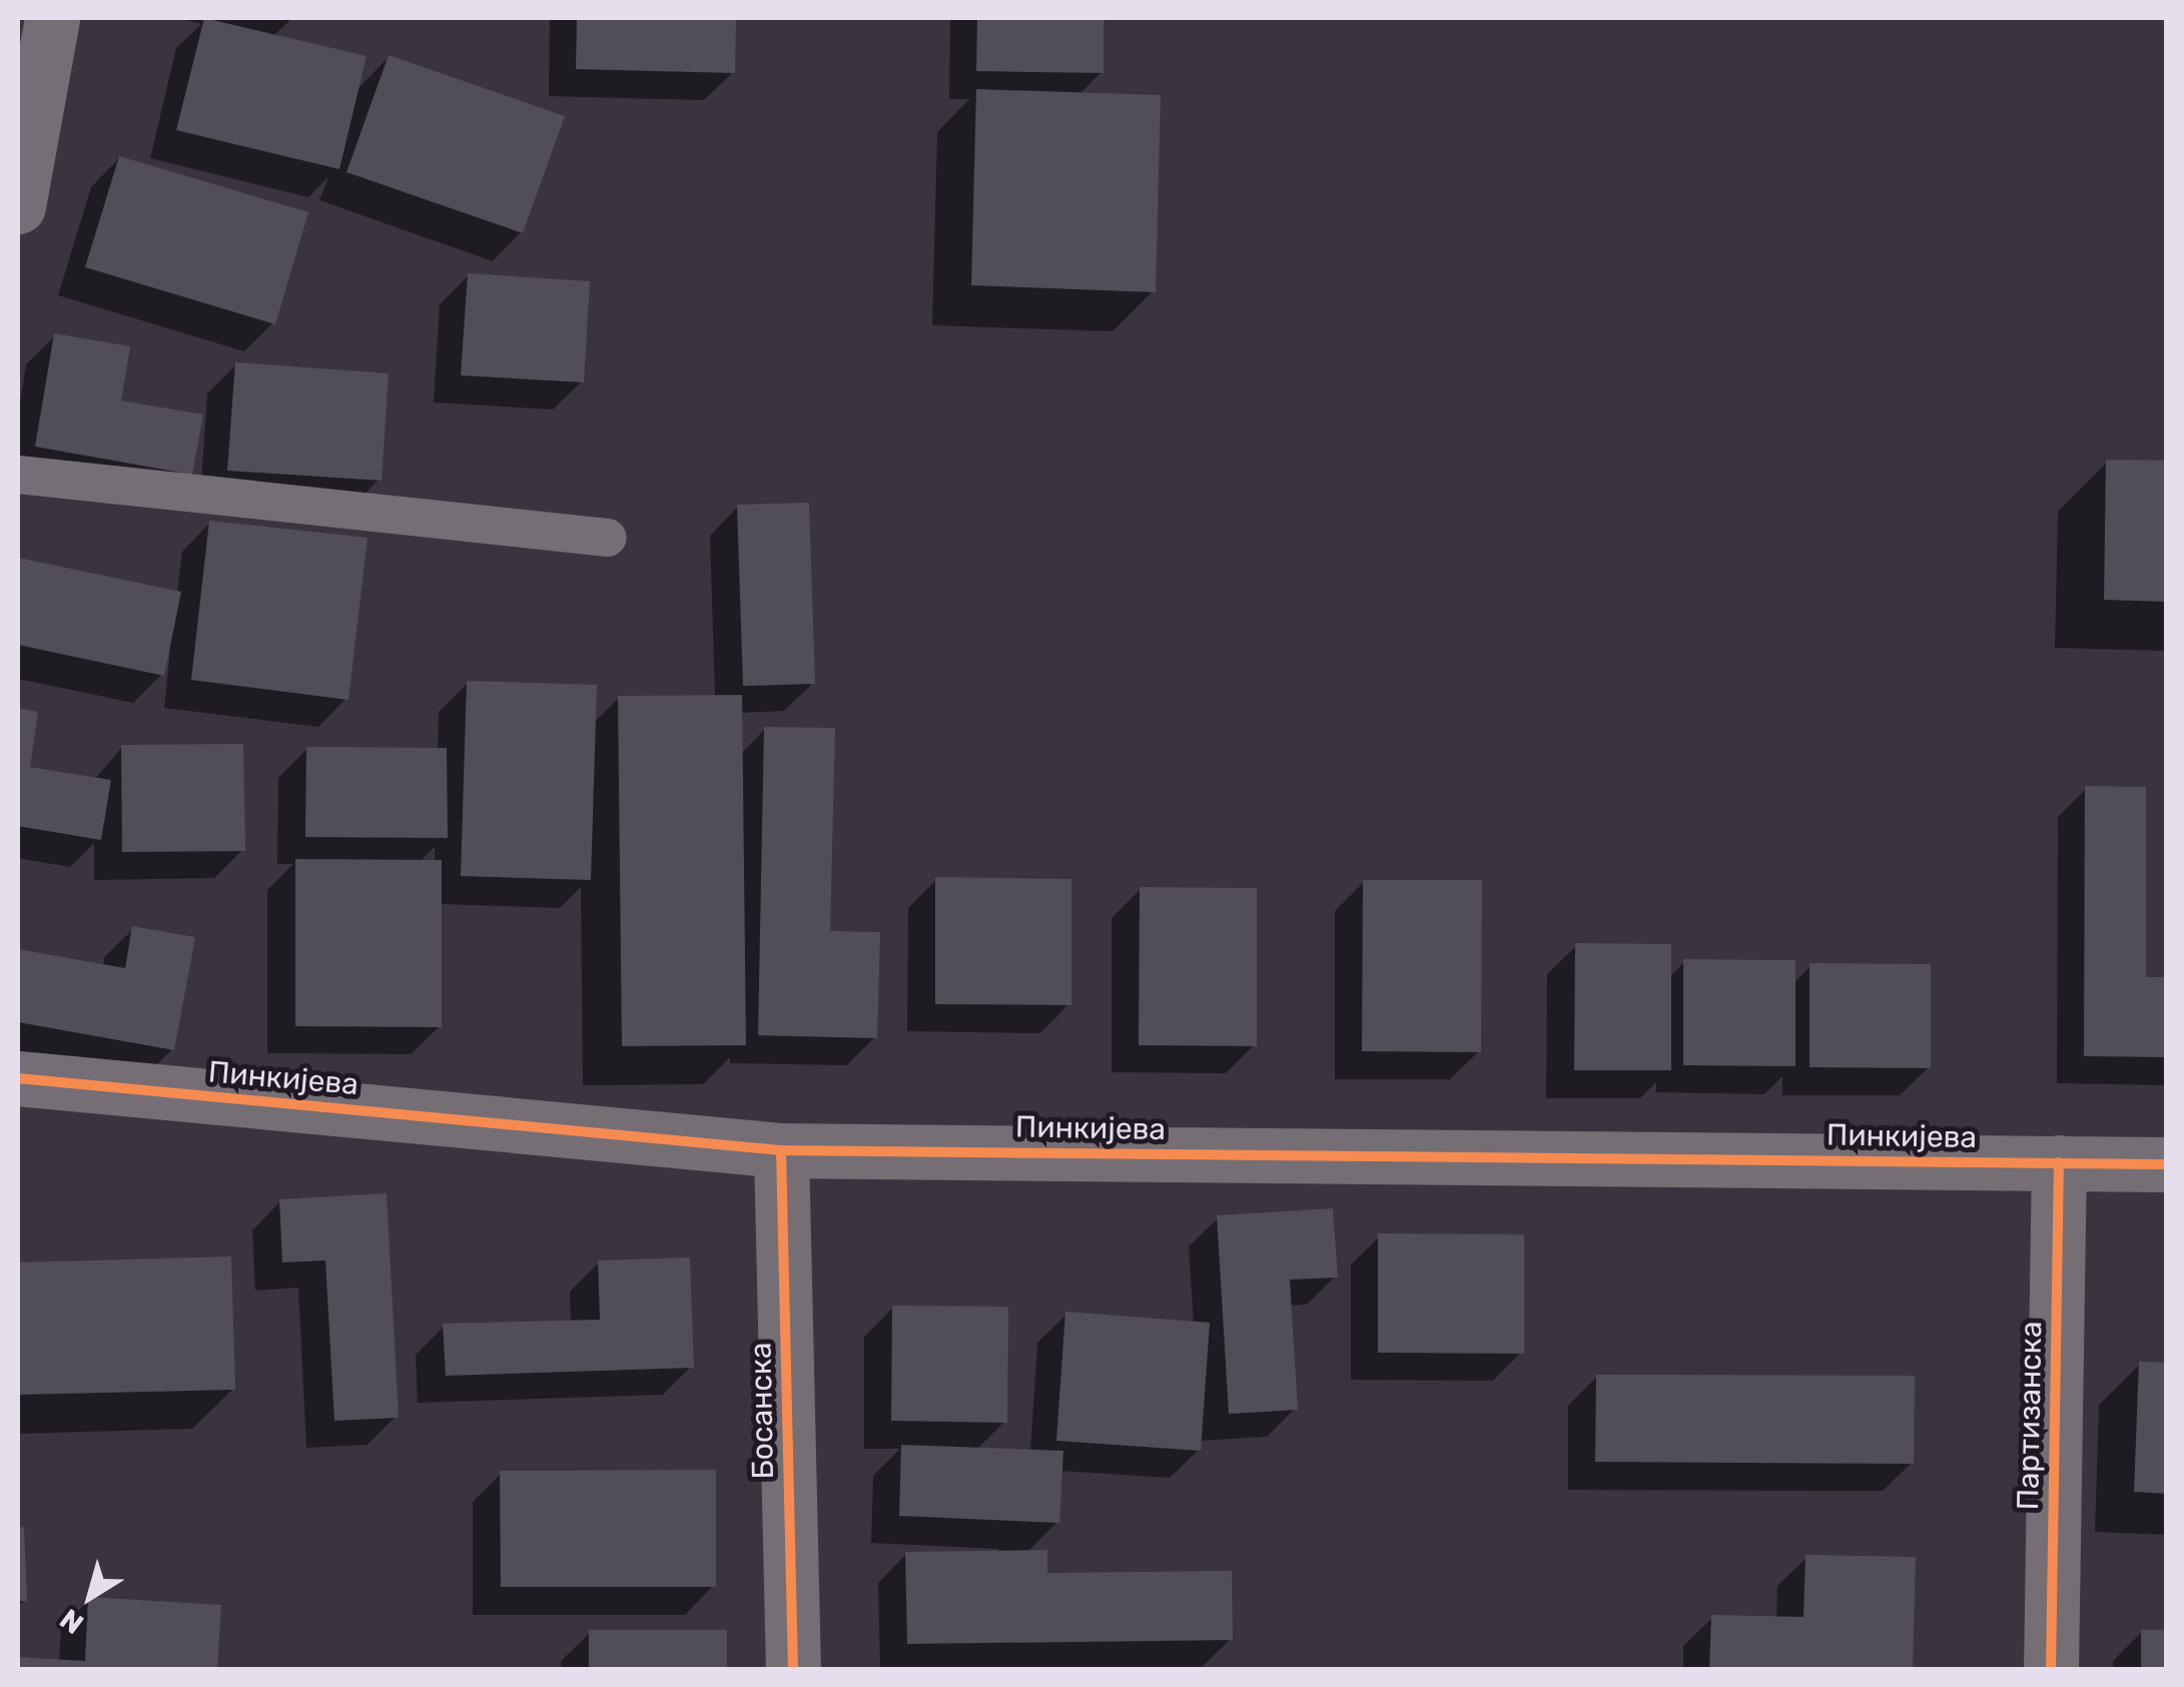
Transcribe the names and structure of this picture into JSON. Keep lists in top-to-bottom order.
{
  "streets": {
    "street": ["Пинкијева", "Босанска", "Партизанска"]
  },
  "crossings": [
    ["Пинкијева", "Босанска"],
    ["Пинкијева", "Партизанска"]
  ],
  "north": "bottom left"
}
